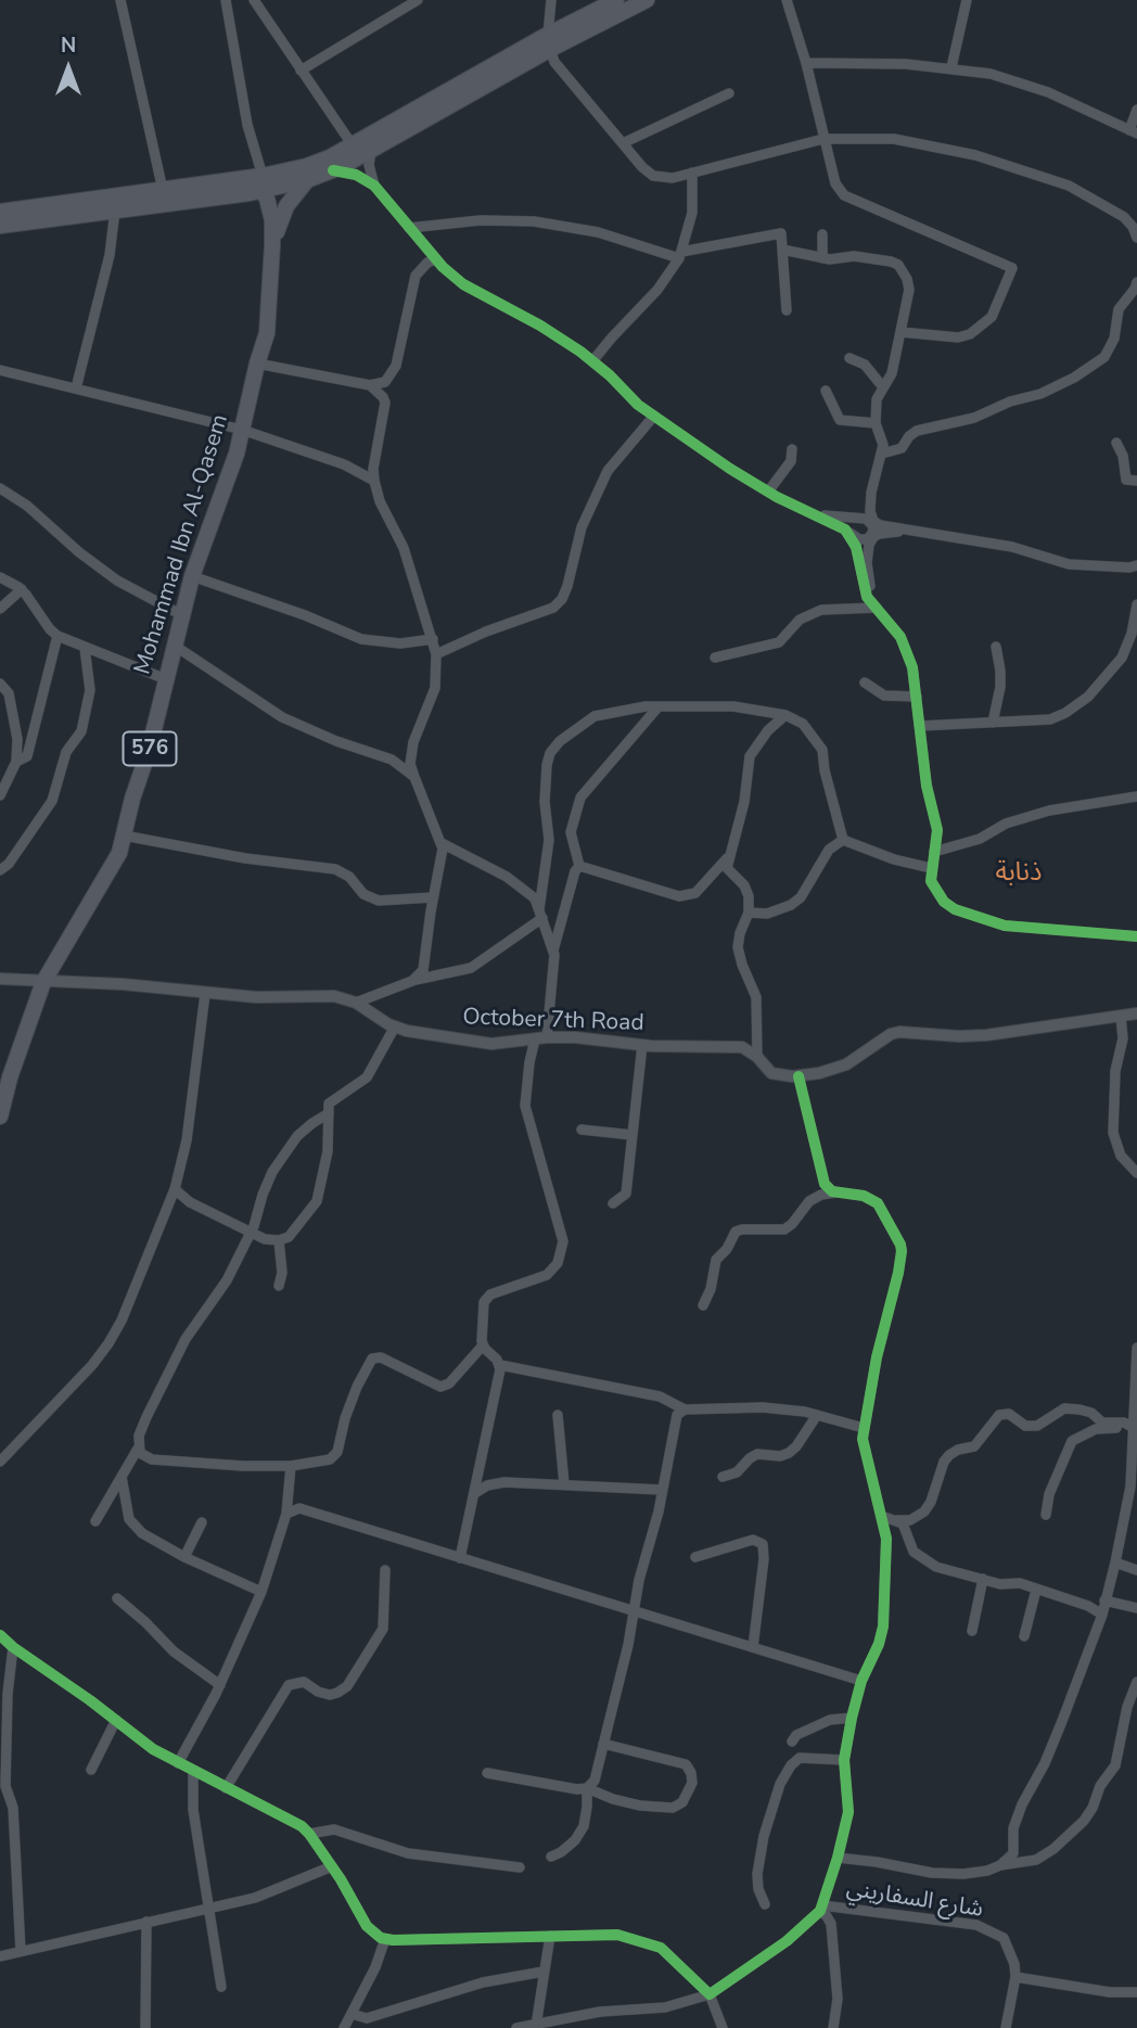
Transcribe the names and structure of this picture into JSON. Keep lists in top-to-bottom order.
{
  "streets": {
    "main road": ["Mohammad Ibn Al-Qasem", "576"],
    "street": ["October 7th Road", "شارع السفاريني"]
  },
  "crossings": [
    ["Mohammad Ibn Al-Qasem", "October 7th Road"]
  ],
  "districts": ["ذنابة"],
  "north": "top"
}
